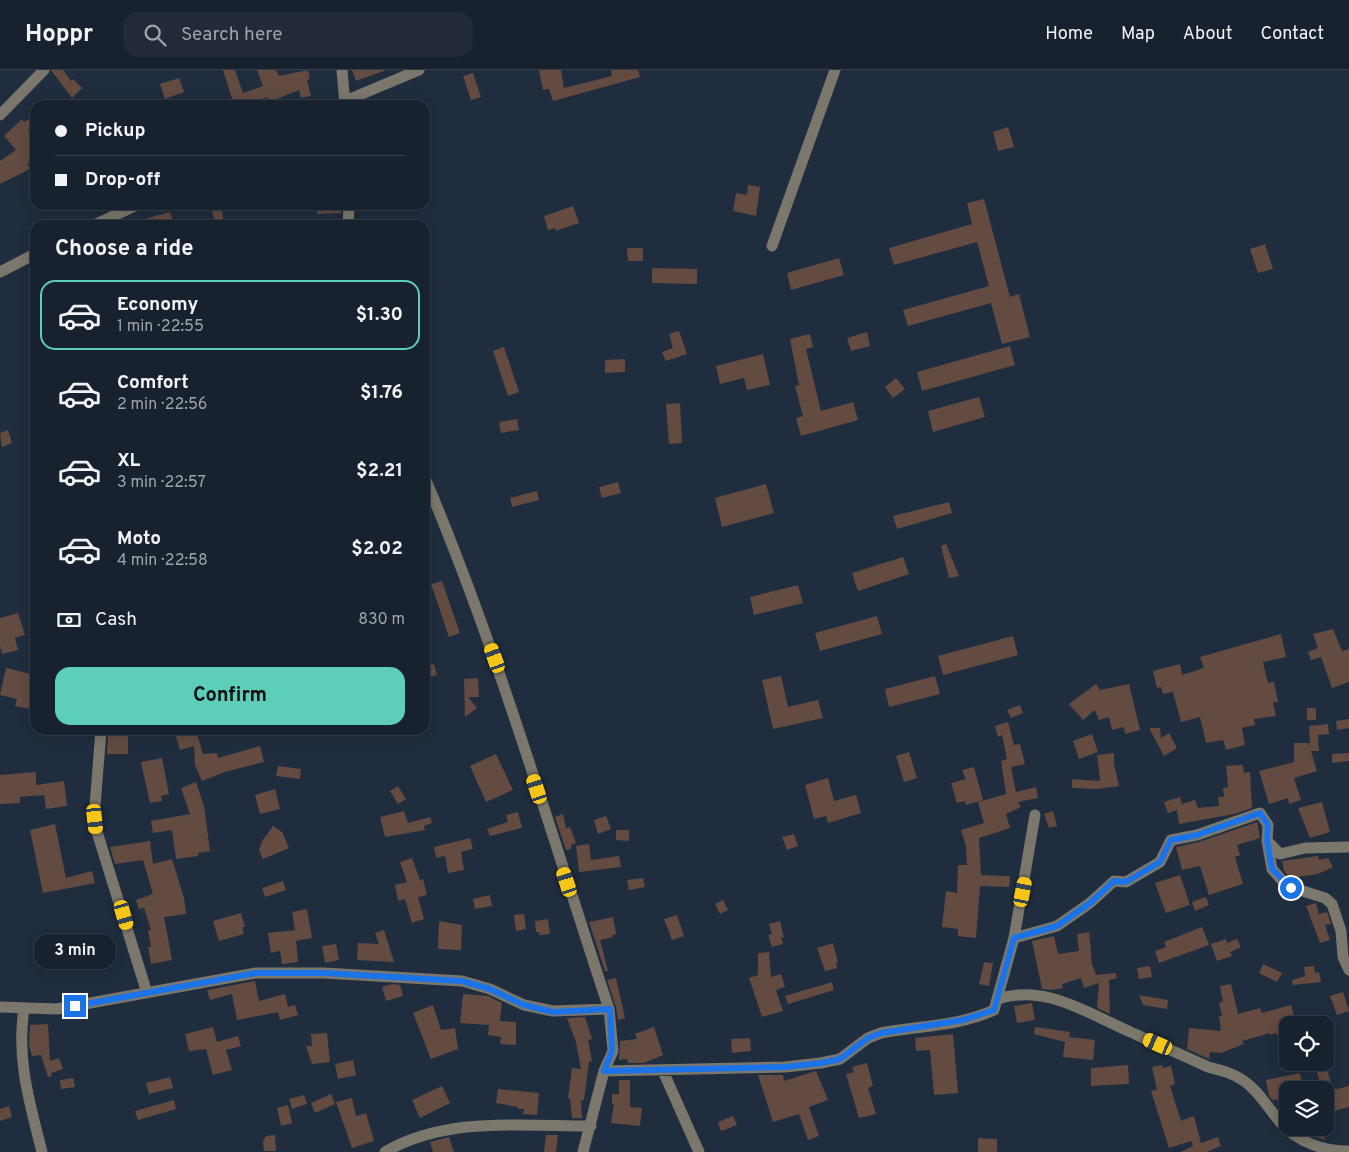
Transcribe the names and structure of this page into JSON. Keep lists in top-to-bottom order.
{
  "page": {
    "header": "Hoppr",
    "search": "Search here",
    "nav": [
      "Home",
      "Map",
      "About",
      "Contact"
    ],
    "banner": ["Pickup", "Drop-off"],
    "heading": "Choose a ride",
    "list": [
      {
        "name": "Economy",
        "note": "1 min · 22:55",
        "value": "$1.30"
      },
      {
        "name": "Comfort",
        "note": "2 min · 22:56",
        "value": "$1.76"
      },
      {
        "name": "XL",
        "note": "3 min · 22:57",
        "value": "$2.21"
      },
      {
        "name": "Moto",
        "note": "4 min · 22:58",
        "value": "$2.02"
      }
    ],
    "pay": ["Cash", "830 m"],
    "buttons": "Confirm",
    "bubble": "3 min"
  }
}
